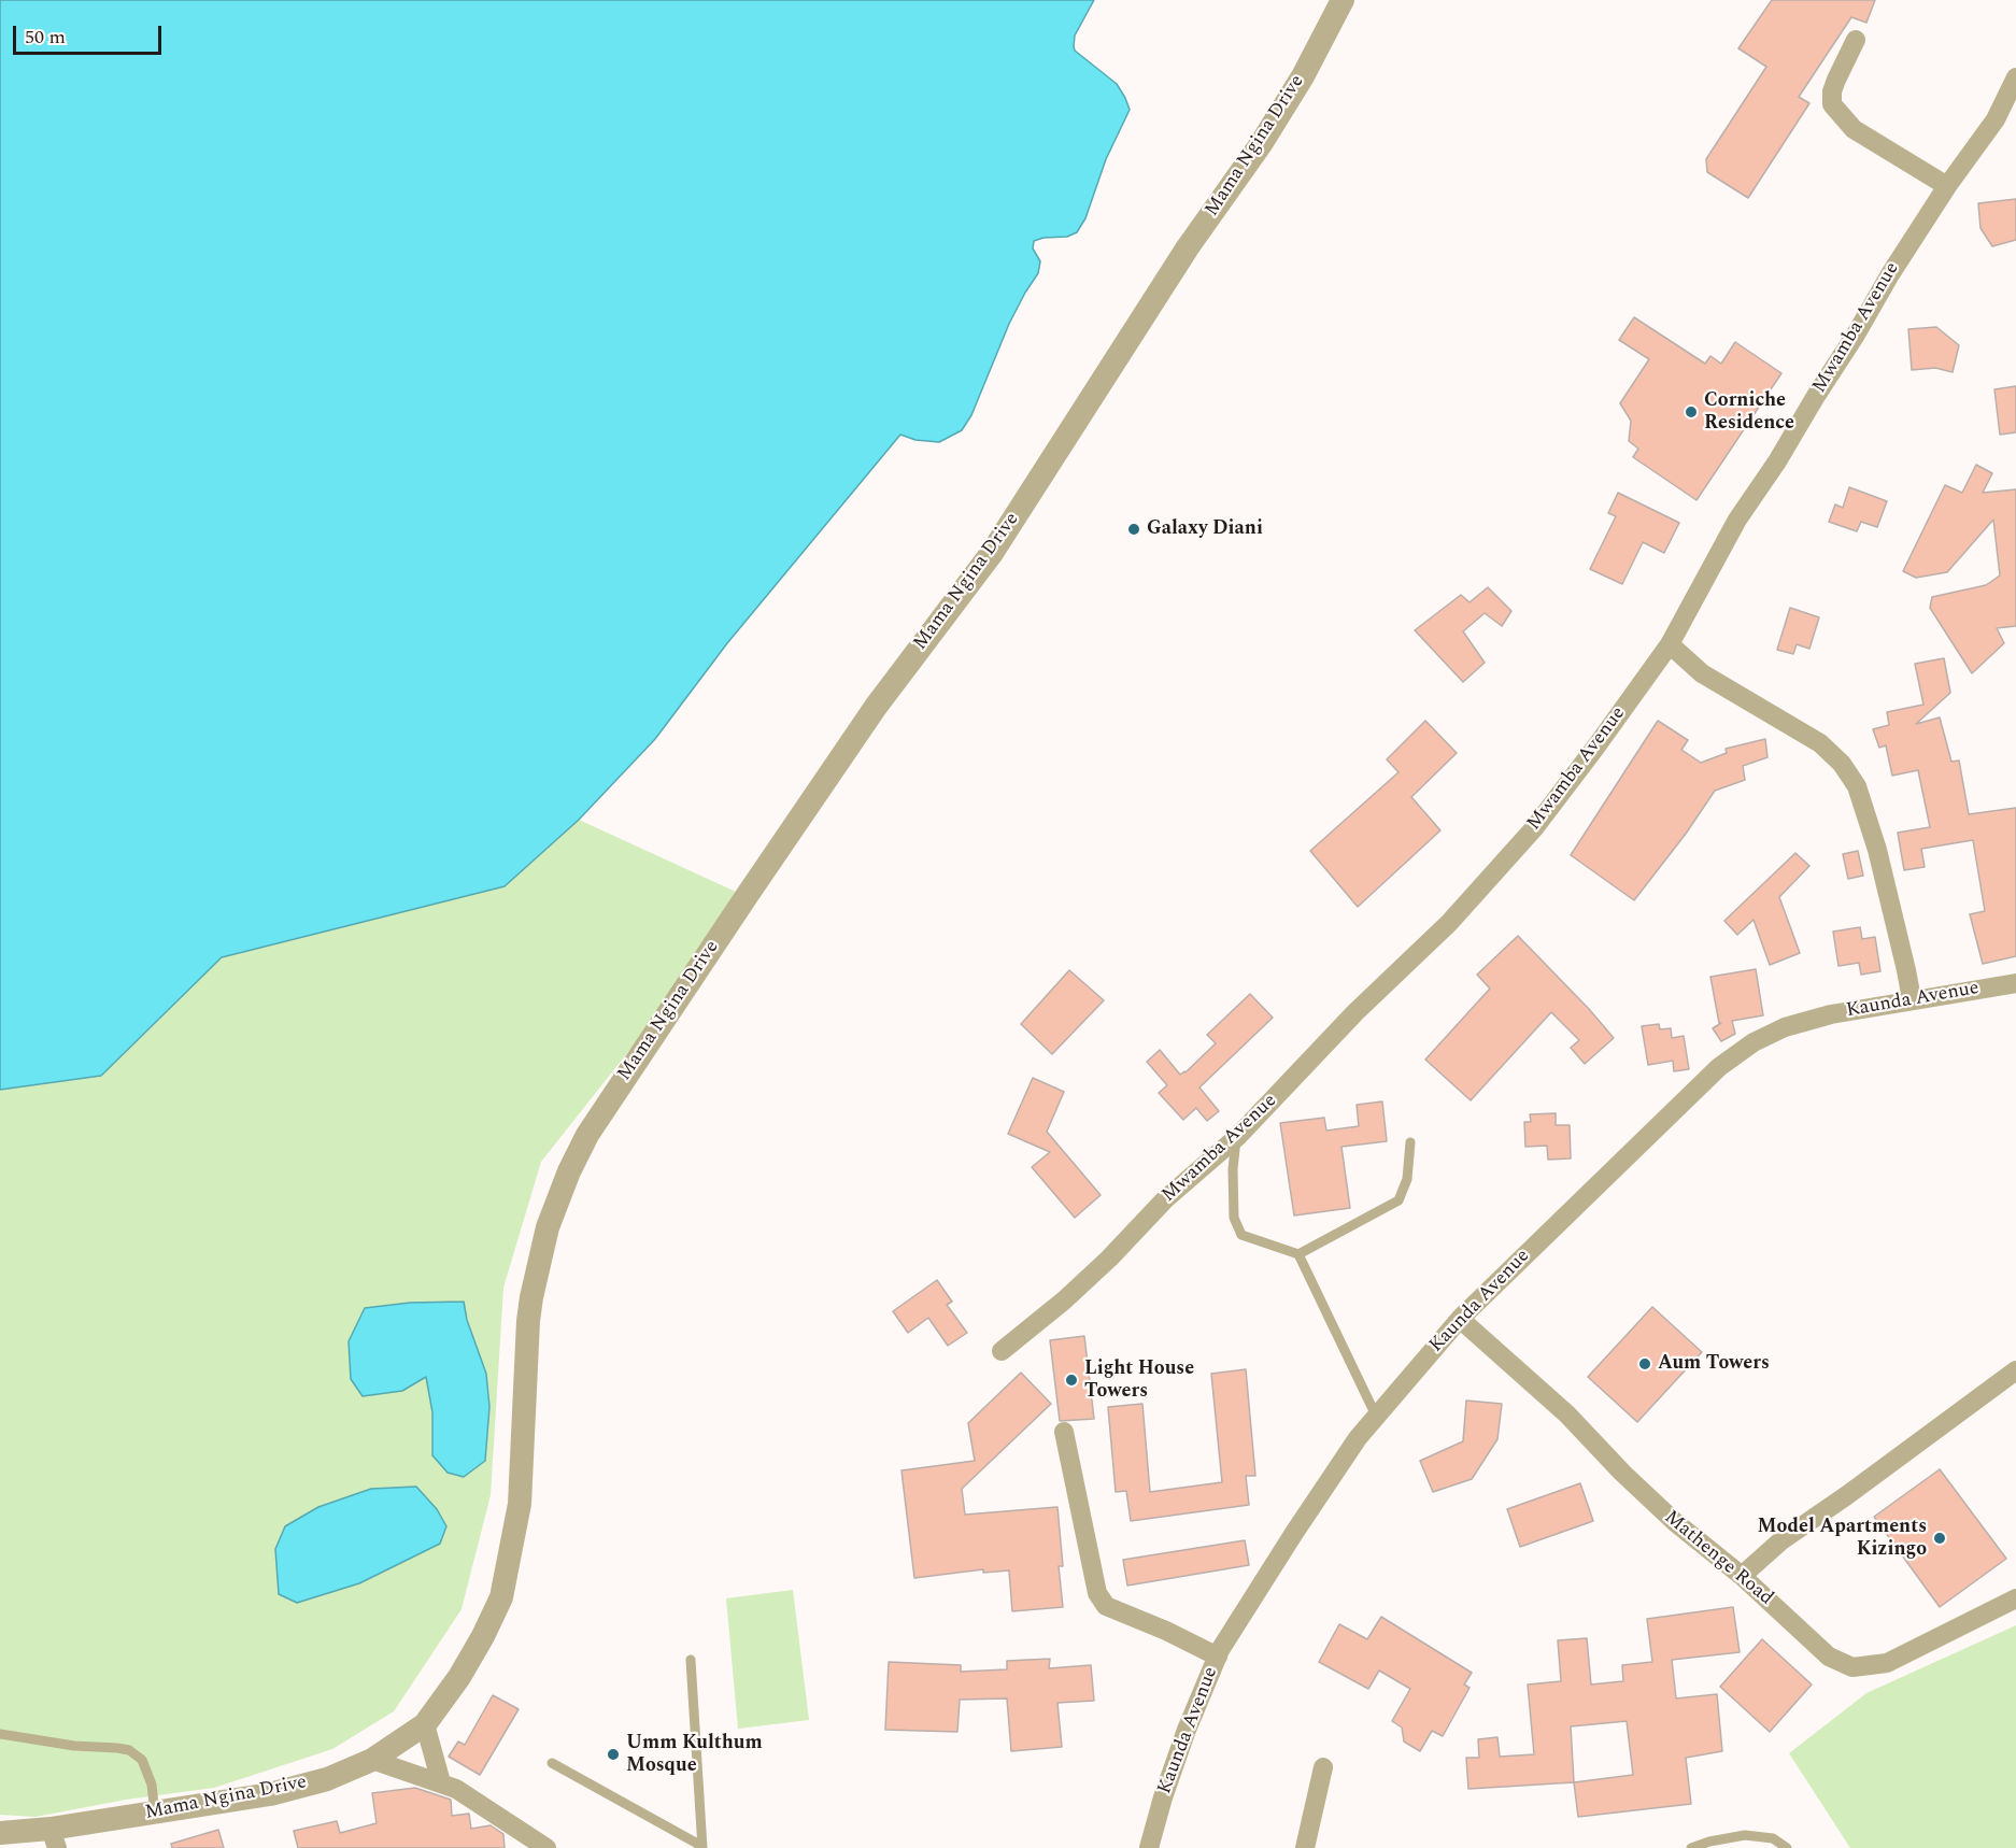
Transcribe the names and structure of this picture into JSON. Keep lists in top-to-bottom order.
{
  "streets": {
    "street": [
      "Mama Ngina Drive",
      "Mwamba Avenue",
      "Kaunda Avenue",
      "Mathenge Road"
    ]
  },
  "crossings": [
    ["Kaunda Avenue", "Mathenge Road"]
  ],
  "places": [
    "Corniche Residence",
    "Galaxy Diani",
    "Aum Towers",
    "Light House Towers",
    "Model Apartments Kizingo",
    "Umm Kulthum Mosque"
  ],
  "scale_bar": "50 m"
}
